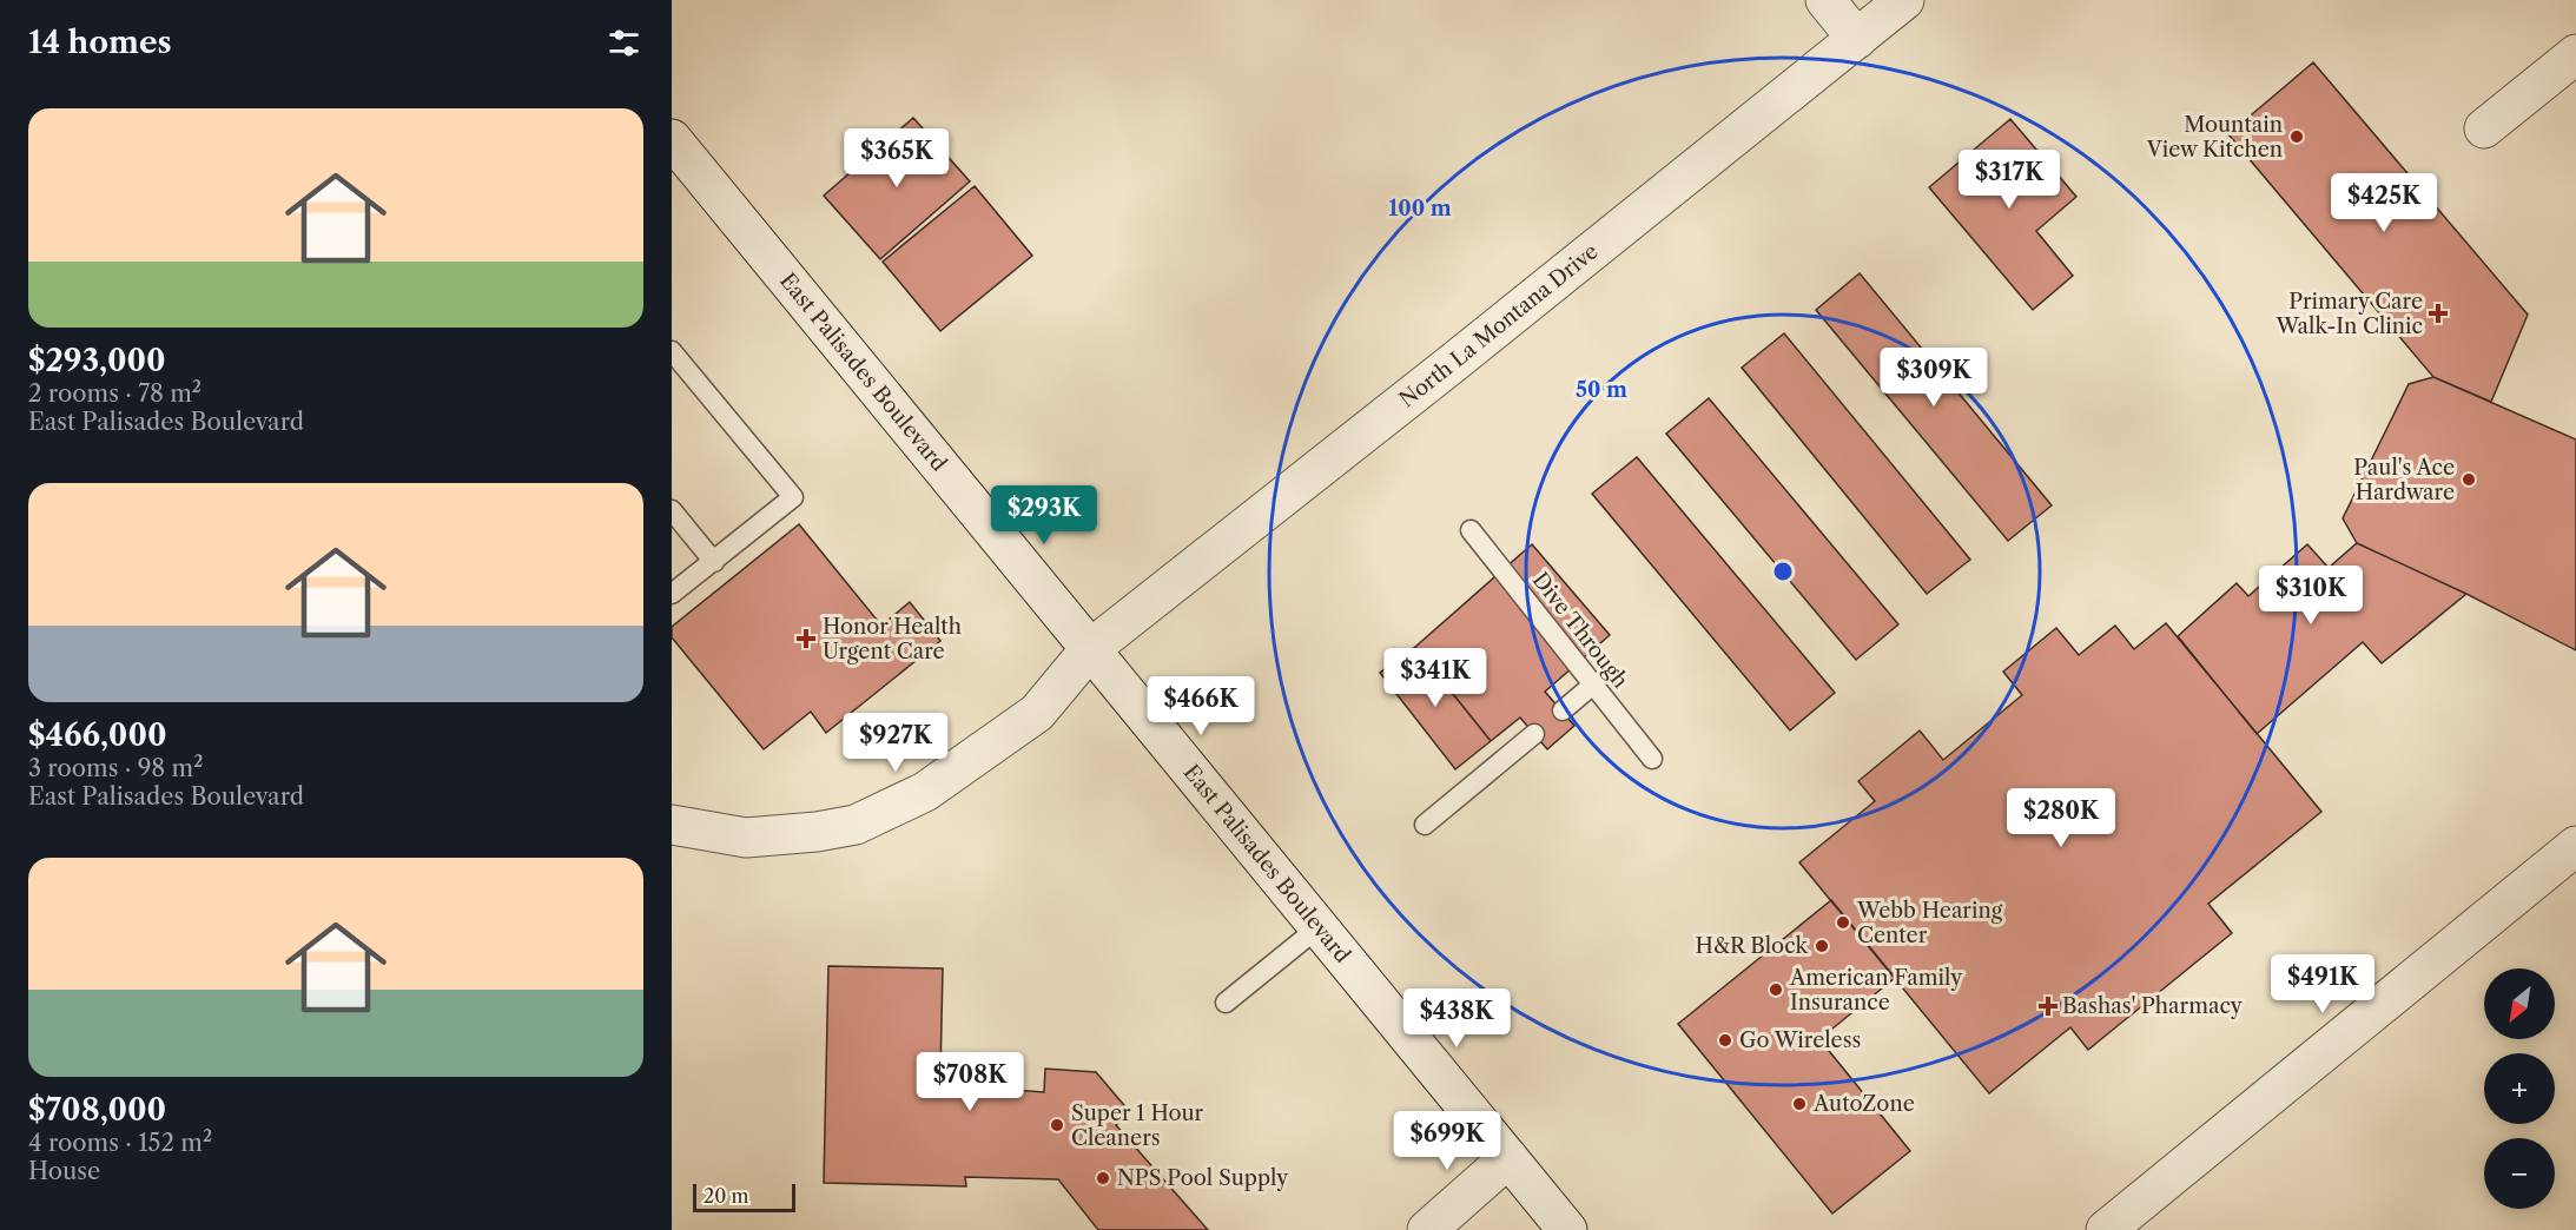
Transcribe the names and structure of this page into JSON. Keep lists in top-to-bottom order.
{
  "streets": {
    "street": ["North La Montana Drive", "East Palisades Boulevard"],
    "lane": ["Dive Through"]
  },
  "crossings": [
    ["North La Montana Drive", "East Palisades Boulevard"]
  ],
  "places": {
    "other": [
      "Mountain View Kitchen",
      "Paul's Ace Hardware",
      "Webb Hearing Center",
      "H&R Block",
      "American Family Insurance",
      "Go Wireless",
      "AutoZone",
      "Super 1 Hour Cleaners",
      "NPS Pool Supply"
    ],
    "health": ["Primary Care Walk-In Clinic", "Honor Health Urgent Care", "Bashas' Pharmacy"]
  },
  "scale_bar": "20 m",
  "north": "bottom left",
  "page": {
    "heading": "14 homes",
    "list": [
      {
        "name": "$293,000",
        "note": "2 rooms · 78 m² · East Palisades Boulevard"
      },
      {
        "name": "$466,000",
        "note": "3 rooms · 98 m² · East Palisades Boulevard"
      },
      {
        "name": "$708,000",
        "note": "4 rooms · 152 m² · House"
      }
    ],
    "price": [
      "$365K",
      "$317K",
      "$425K",
      "$309K",
      "$293K",
      "$310K",
      "$341K",
      "$466K",
      "$927K",
      "$280K",
      "$491K",
      "$438K",
      "$708K",
      "$699K"
    ],
    "map_buttons": ["+", "−"],
    "scale": "20 m"
  },
  "rings": ["100 m", "50 m"]
}
